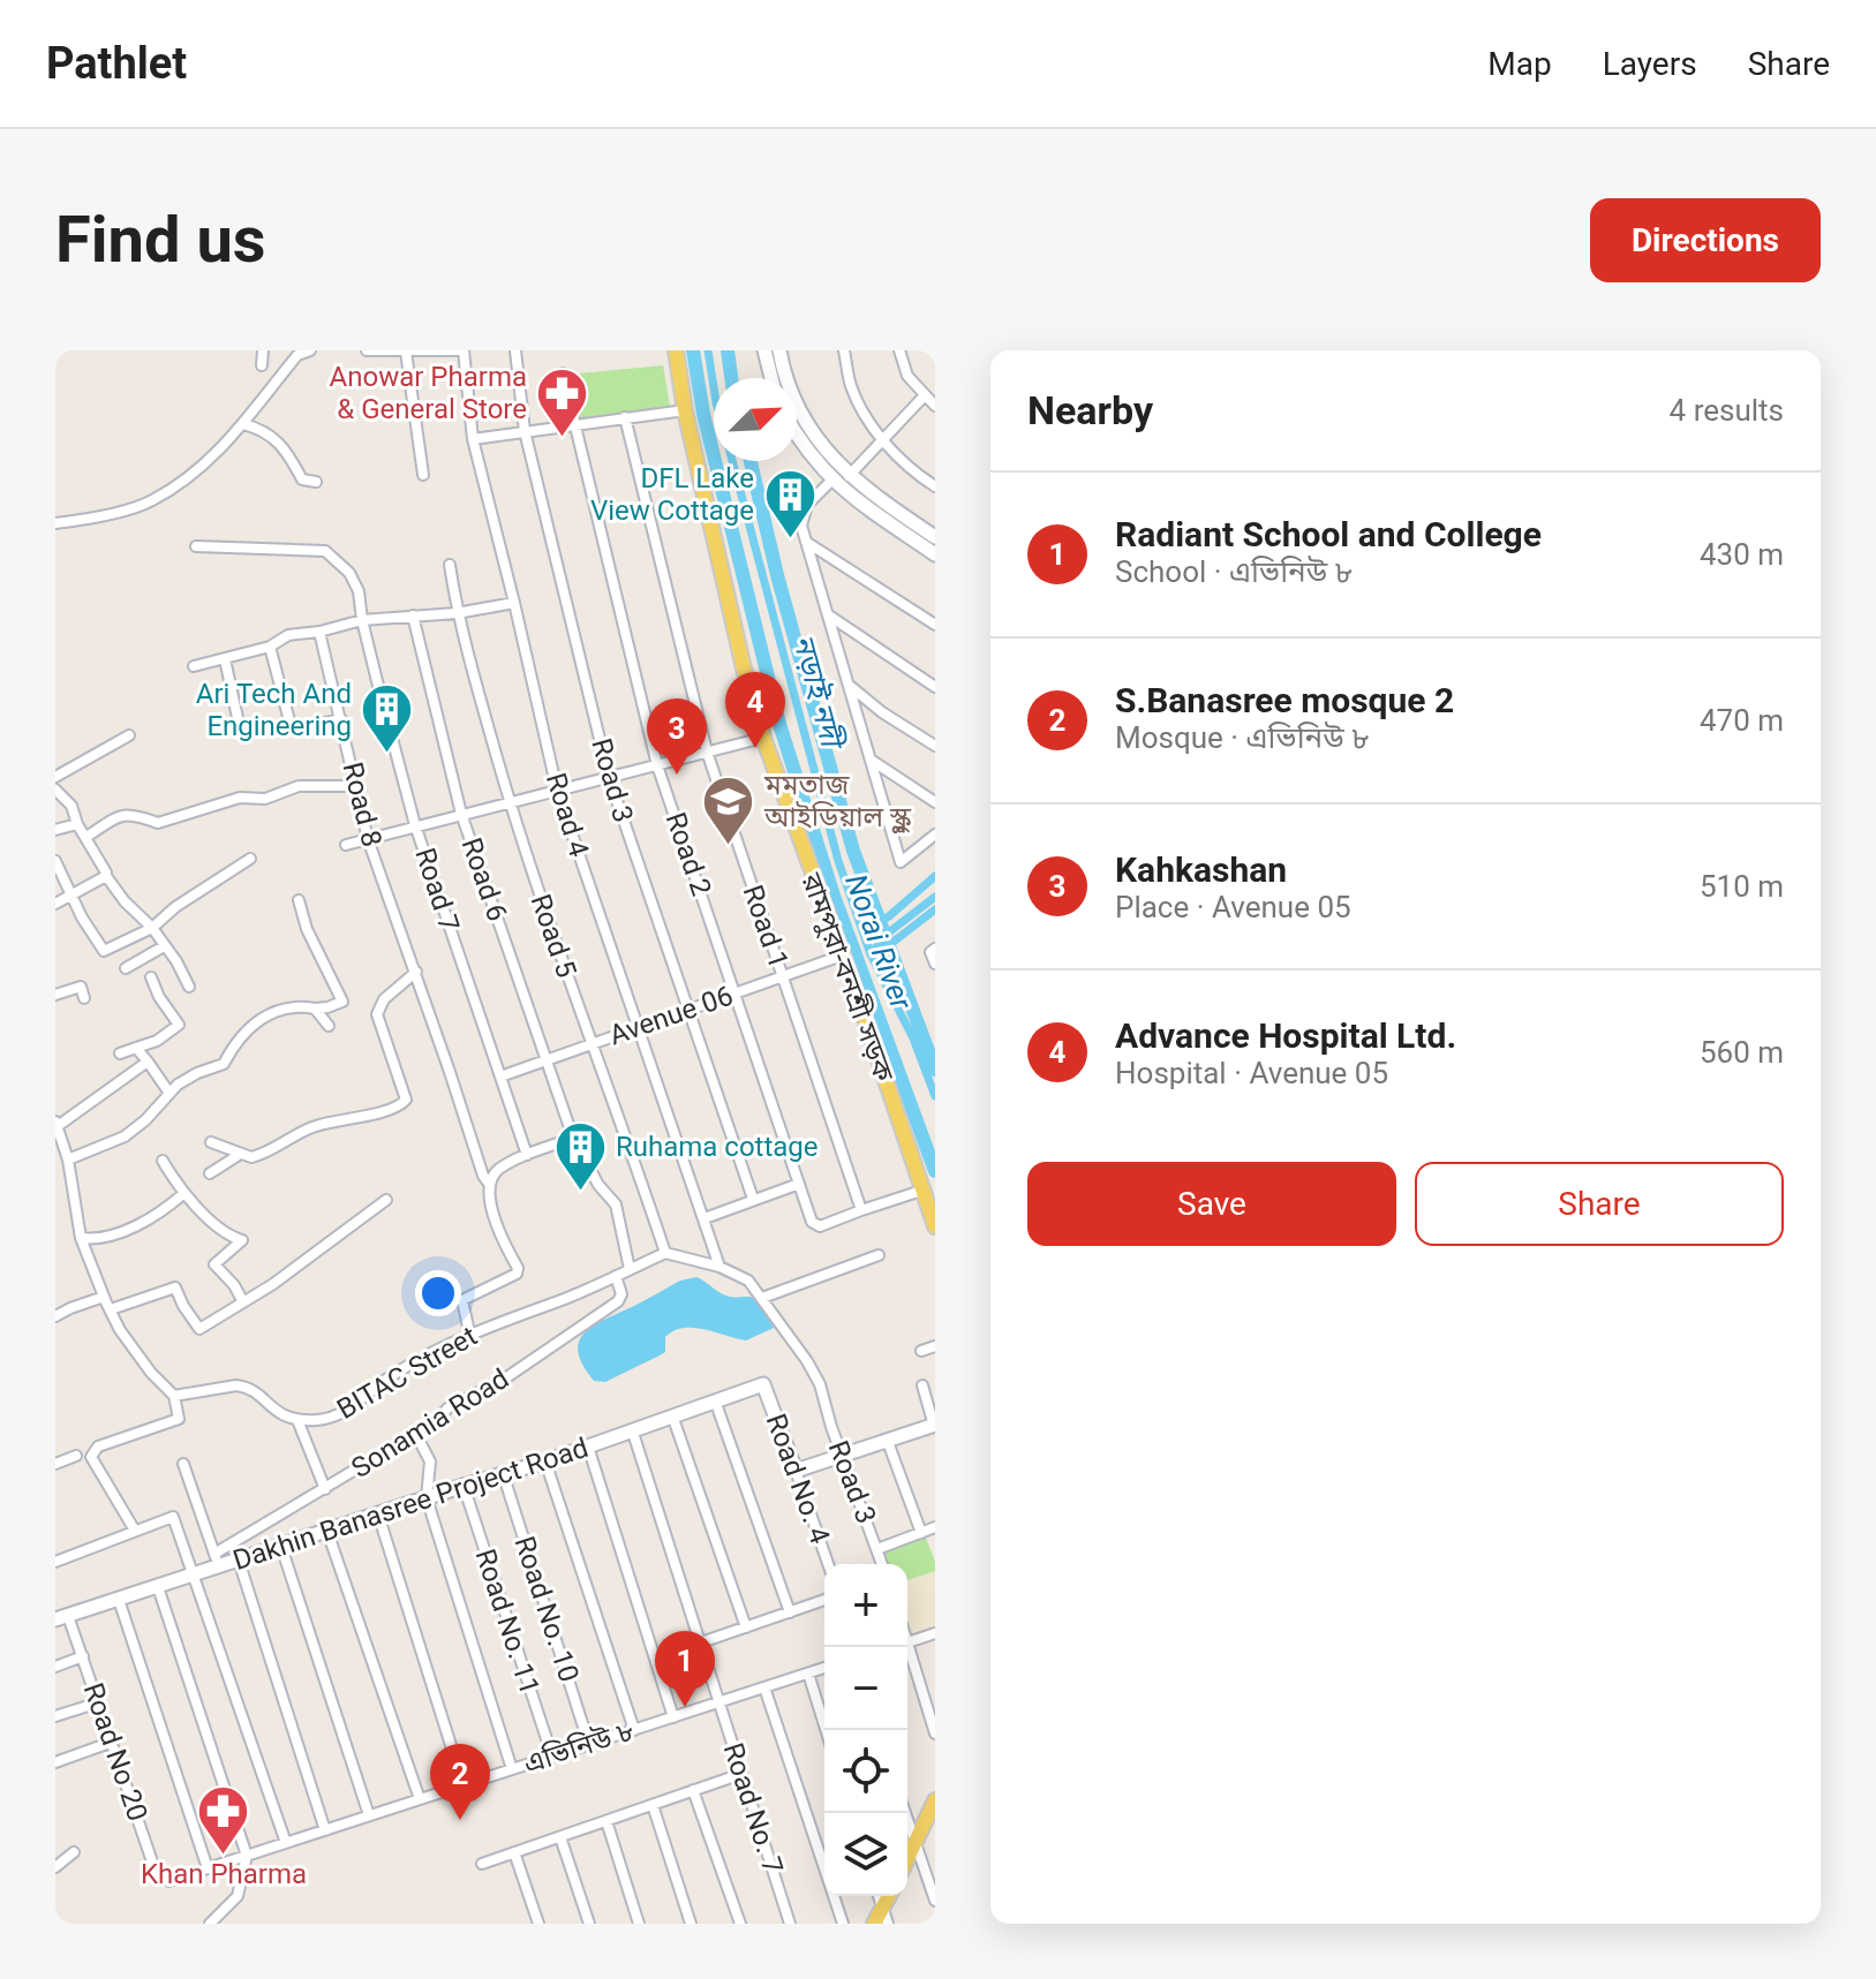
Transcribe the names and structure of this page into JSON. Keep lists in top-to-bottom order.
{
  "streets": {
    "main road": ["রামপুরা-বনশ্রী সড়ক"],
    "street": [
      "Road 3",
      "Road 8",
      "Road 4",
      "Road 2",
      "Road 6",
      "Road 7",
      "Road 1",
      "Road 5",
      "Avenue 06",
      "BITAC Street",
      "Sonamia Road",
      "Road No. 4",
      "Dakhin Banasree Project Road",
      "Road No. 10",
      "Road No. 11",
      "এভিনিউ ৮",
      "Road No 20",
      "Road No. 7"
    ]
  },
  "crossings": [
    ["Road 3", "Road 4"],
    ["Road 3", "Road 5"],
    ["Road 3", "Avenue 06"],
    ["Road 3", "BITAC Street"],
    ["Road 4", "Avenue 06"],
    ["Road 2", "Road 1"],
    ["Road 2", "Avenue 06"],
    ["Road 6", "Avenue 06"],
    ["Road 6", "BITAC Street"],
    ["Road 7", "Avenue 06"],
    ["Road 1", "Avenue 06"],
    ["Road 5", "Avenue 06"],
    ["Road 5", "BITAC Street"],
    ["রামপুরা-বনশ্রী সড়ক", "Avenue 06"],
    ["BITAC Street", "Sonamia Road"],
    ["Sonamia Road", "Dakhin Banasree Project Road"],
    ["Road No. 4", "Dakhin Banasree Project Road"],
    ["Dakhin Banasree Project Road", "Road No. 10"],
    ["Dakhin Banasree Project Road", "Road No. 11"],
    ["Dakhin Banasree Project Road", "Road No 20"],
    ["Dakhin Banasree Project Road", "Road No. 7"],
    ["Road No. 10", "এভিনিউ ৮"],
    ["Road No. 11", "এভিনিউ ৮"],
    ["এভিনিউ ৮", "Road No 20"],
    ["এভিনিউ ৮", "Road No. 7"]
  ],
  "water": ["নড়াই নদী", "Norai River"],
  "places": {
    "pharmacy": ["Anowar Pharma & General Store", "Khan Pharma"],
    "building": ["DFL Lake View Cottage", "Ari Tech And Engineering", "Ruhama cottage"],
    "school or university": ["মমতাজ আইডিয়াল স্কুল"]
  },
  "north": "top right",
  "page": {
    "header": "Pathlet",
    "nav": ["Map", "Layers", "Share"],
    "buttons": [
      "Directions",
      ["Save", "Share"]
    ],
    "title": "Find us",
    "heading": ["Nearby", "4 results"],
    "list": [
      {
        "mark": "1",
        "name": "Radiant School and College",
        "note": "School · এভিনিউ ৮",
        "value": "430 m"
      },
      {
        "mark": "2",
        "name": "S.Banasree mosque 2",
        "note": "Mosque · এভিনিউ ৮",
        "value": "470 m"
      },
      {
        "mark": "3",
        "name": "Kahkashan",
        "note": "Place · Avenue 05",
        "value": "510 m"
      },
      {
        "mark": "4",
        "name": "Advance Hospital Ltd.",
        "note": "Hospital · Avenue 05",
        "value": "560 m"
      }
    ],
    "pins": [
      "4",
      "3",
      "1",
      "2"
    ],
    "map_buttons": ["+", "−"]
  }
}
